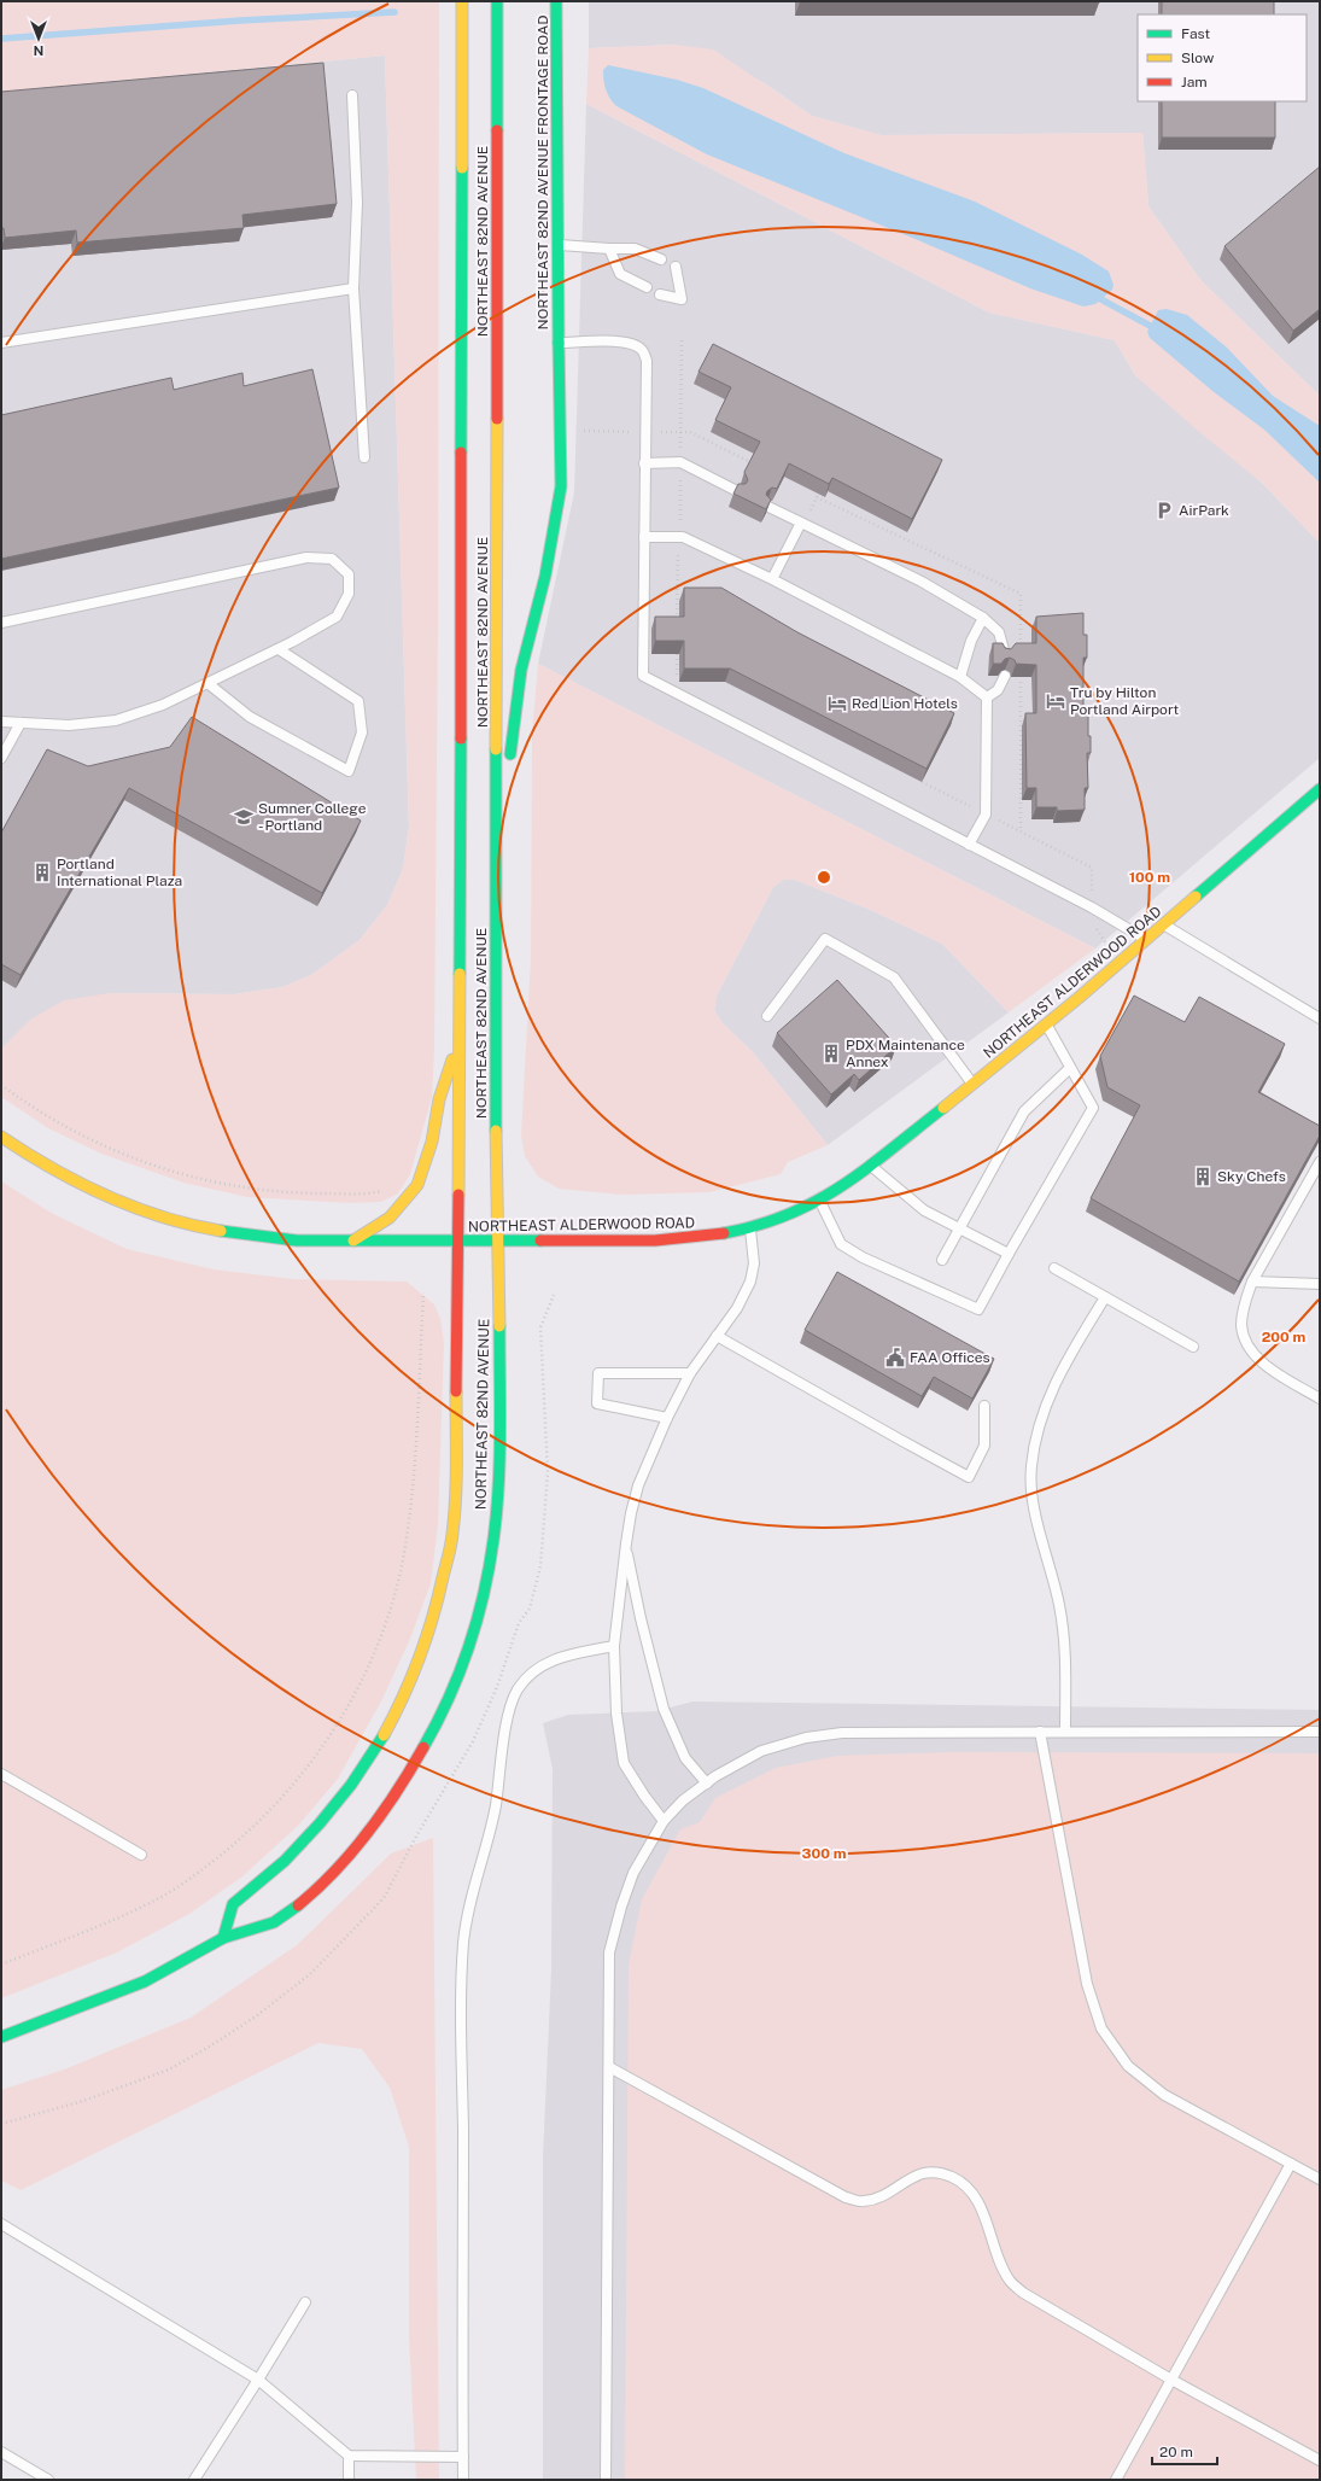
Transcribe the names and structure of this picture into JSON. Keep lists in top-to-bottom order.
{
  "streets": {
    "main road": ["NORTHEAST 82ND AVENUE FRONTAGE ROAD", "NORTHEAST 82ND AVENUE", "NORTHEAST ALDERWOOD ROAD"]
  },
  "crossings": [
    ["NORTHEAST 82ND AVENUE FRONTAGE ROAD", "NORTHEAST 82ND AVENUE"],
    ["NORTHEAST 82ND AVENUE", "NORTHEAST ALDERWOOD ROAD"]
  ],
  "places": {
    "parking": ["AirPark"],
    "hotel": ["Tru by Hilton Portland Airport", "Red Lion Hotels"],
    "school or university": ["Sumner College - Portland"],
    "building": ["Portland International Plaza", "PDX Maintenance Annex", "Sky Chefs"],
    "public building": ["FAA Offices"]
  },
  "legend": ["Fast", "Slow", "Jam"],
  "scale_bar": "20 m",
  "north": "bottom",
  "rings": ["100 m", "200 m", "300 m"]
}
